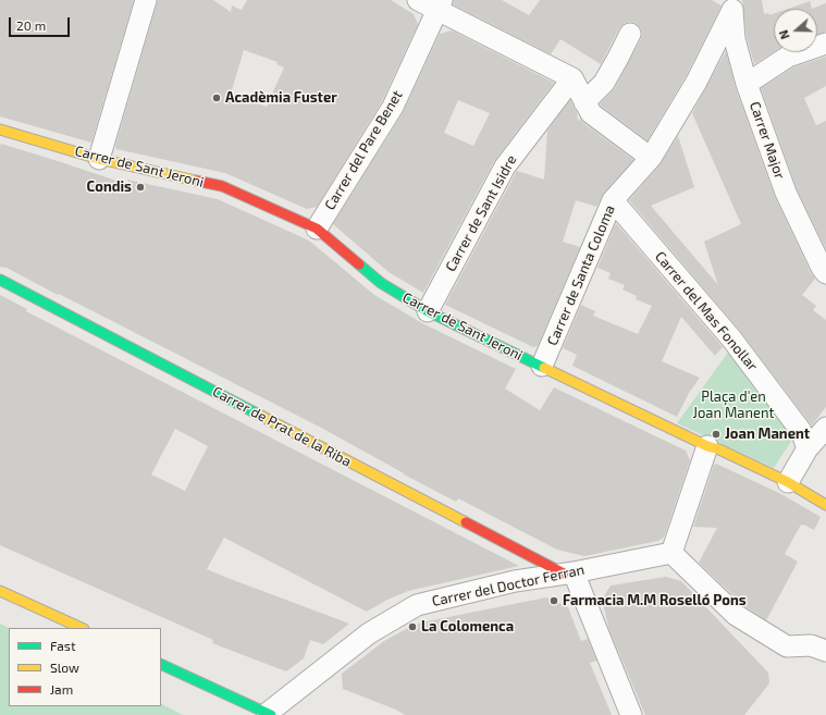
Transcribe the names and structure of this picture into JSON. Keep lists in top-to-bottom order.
{
  "streets": {
    "street": [
      "Carrer Major",
      "Carrer del Pare Benet",
      "Carrer de Sant Jeroni",
      "Carrer de Sant Isidre",
      "Carrer de Santa Coloma",
      "Carrer del Mas Fonollar",
      "Carrer de Prat de la Riba",
      "Carrer del Doctor Ferran"
    ]
  },
  "crossings": [
    ["Carrer Major", "Carrer de Santa Coloma"],
    ["Carrer del Pare Benet", "Carrer de Sant Jeroni"],
    ["Carrer de Sant Jeroni", "Carrer de Sant Isidre"],
    ["Carrer de Sant Jeroni", "Carrer de Santa Coloma"],
    ["Carrer de Santa Coloma", "Carrer del Mas Fonollar"],
    ["Carrer de Prat de la Riba", "Carrer del Doctor Ferran"]
  ],
  "parks": ["Plaça d'en Joan Manent"],
  "places": [
    "Acadèmia Fuster",
    "Condis",
    "Joan Manent",
    "Farmacia M.M Roselló Pons",
    "La Colomenca"
  ],
  "legend": ["Fast", "Slow", "Jam"],
  "scale_bar": "20 m",
  "north": "left"
}
